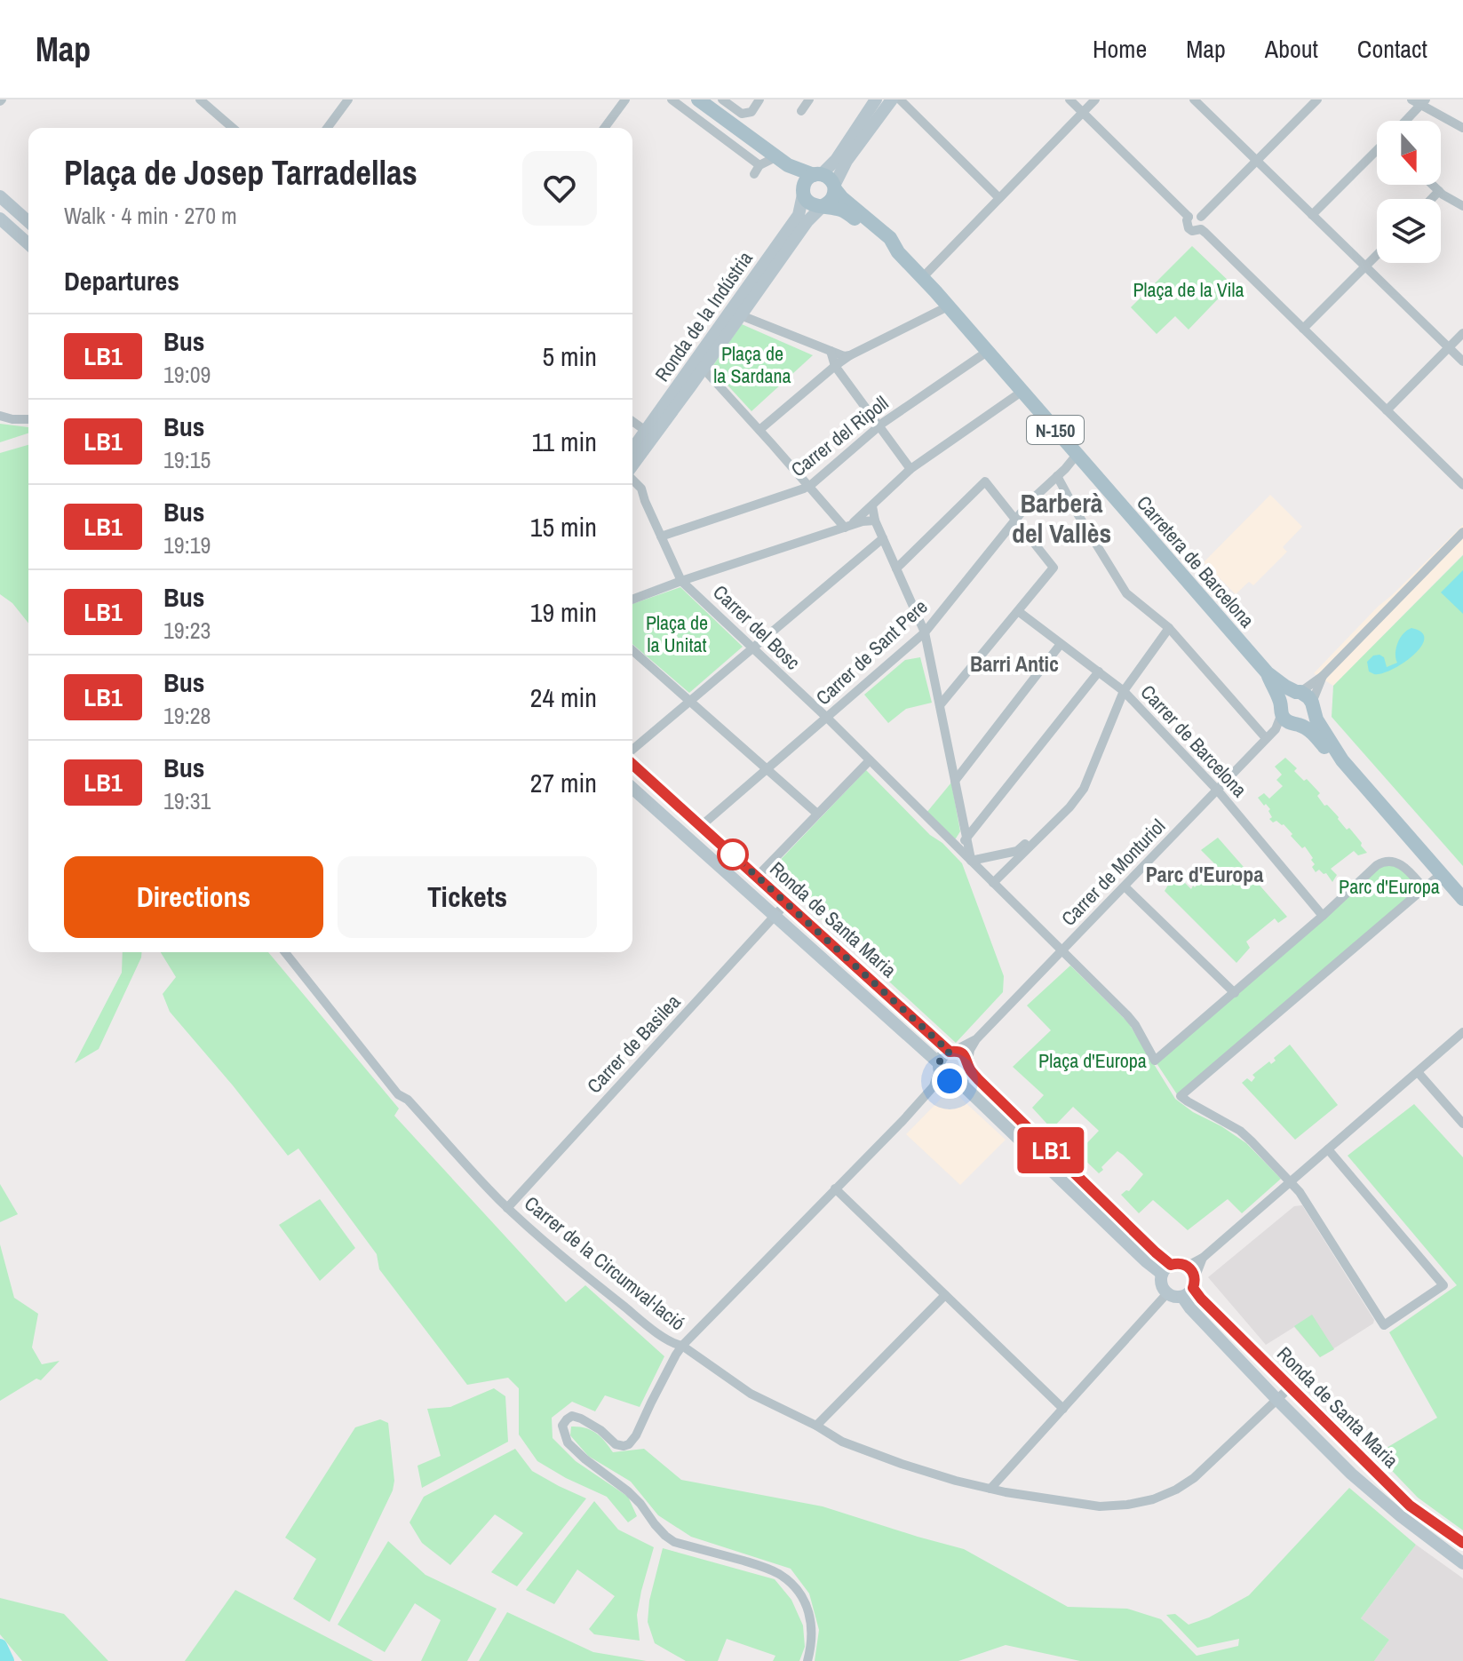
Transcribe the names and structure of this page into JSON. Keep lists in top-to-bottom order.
{
  "streets": {
    "main road": ["N-150", "Carretera de Barcelona"],
    "street": [
      "Ronda de la Indústria",
      "Carrer del Ripoll",
      "Carrer del Bosc",
      "Carrer de Sant Pere",
      "Carrer de Barcelona",
      "Carrer de Monturiol",
      "Ronda de Santa Maria",
      "Carrer de Basilea",
      "Carrer de la Circumval·lació"
    ]
  },
  "crossings": [
    ["Ronda de la Indústria", "N-150"],
    ["N-150", "Carretera de Barcelona"],
    ["N-150", "Carrer de Monturiol"],
    ["Carrer del Ripoll", "Carretera de Barcelona"],
    ["Carrer del Ripoll", "Carrer del Bosc"],
    ["Carretera de Barcelona", "Carrer de Sant Pere"],
    ["Carrer del Bosc", "Carrer de Sant Pere"],
    ["Carrer del Bosc", "Carrer de Monturiol"],
    ["Carrer de Sant Pere", "Ronda de Santa Maria"],
    ["Carrer de Barcelona", "Carrer de Monturiol"],
    ["Carrer de Monturiol", "Ronda de Santa Maria"],
    ["Ronda de Santa Maria", "Carrer de Basilea"],
    ["Ronda de Santa Maria", "Carrer de la Circumval·lació"],
    ["Carrer de Basilea", "Carrer de la Circumval·lació"]
  ],
  "districts": ["Barberà del Vallès", "Barri Antic", "Parc d'Europa"],
  "parks": [
    "Plaça de la Vila",
    "Plaça de la Sardana",
    "Plaça de la Unitat",
    "Parc d'Europa",
    "Plaça d'Europa"
  ],
  "lines": ["bus line LB1"],
  "north": "bottom",
  "page": {
    "header": "Map",
    "nav": [
      "Home",
      "Map",
      "About",
      "Contact"
    ],
    "on_map": "LB1",
    "heading": [
      ["Plaça de Josep Tarradellas", "Walk · 4 min · 270 m"],
      "Departures"
    ],
    "list": [
      {
        "mark": "LB1",
        "name": "Bus",
        "note": "19:09",
        "value": "5 min"
      },
      {
        "mark": "LB1",
        "name": "Bus",
        "note": "19:15",
        "value": "11 min"
      },
      {
        "mark": "LB1",
        "name": "Bus",
        "note": "19:19",
        "value": "15 min"
      },
      {
        "mark": "LB1",
        "name": "Bus",
        "note": "19:23",
        "value": "19 min"
      },
      {
        "mark": "LB1",
        "name": "Bus",
        "note": "19:28",
        "value": "24 min"
      },
      {
        "mark": "LB1",
        "name": "Bus",
        "note": "19:31",
        "value": "27 min"
      }
    ],
    "buttons": ["Directions", "Tickets"]
  }
}
